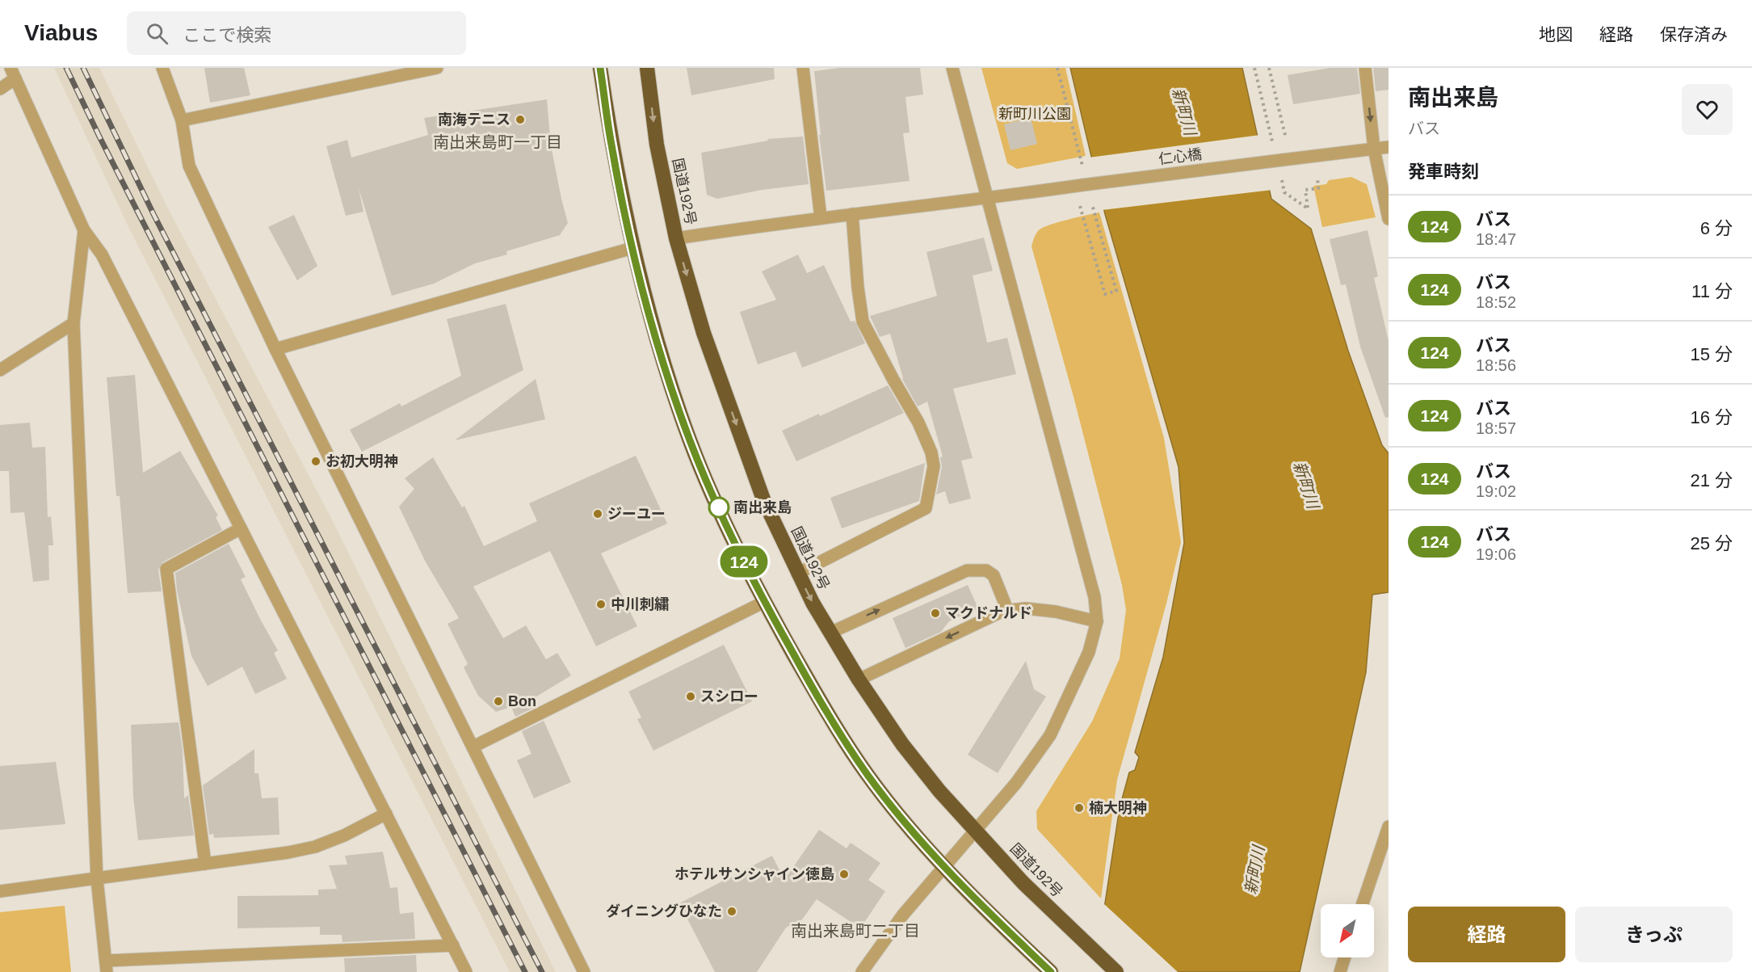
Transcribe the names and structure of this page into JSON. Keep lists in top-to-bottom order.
{
  "streets": {
    "highway": ["国道192号"],
    "street": ["仁心橋"]
  },
  "crossings": [
    ["仁心橋", "国道192号"]
  ],
  "districts": ["南出来島町一丁目", "南出来島町二丁目"],
  "water": ["新町川"],
  "parks": ["新町川公園"],
  "places": [
    "南海テニス",
    "お初大明神",
    "南出来島",
    "ジーユー",
    "中川刺繍",
    "マクドナルド",
    "スシロー",
    "Bon",
    "楠大明神",
    "ホテルサンシャイン徳島",
    "ダイニングひなた"
  ],
  "lines": ["bus line 124"],
  "north": "bottom left",
  "page": {
    "header": "Viabus",
    "search": "ここで検索",
    "nav": ["地図", "経路", "保存済み"],
    "on_map": "124",
    "heading": [
      ["南出来島", "バス"],
      "発車時刻"
    ],
    "list": [
      {
        "mark": "124",
        "name": "バス",
        "note": "18:47",
        "value": "6 分"
      },
      {
        "mark": "124",
        "name": "バス",
        "note": "18:52",
        "value": "11 分"
      },
      {
        "mark": "124",
        "name": "バス",
        "note": "18:56",
        "value": "15 分"
      },
      {
        "mark": "124",
        "name": "バス",
        "note": "18:57",
        "value": "16 分"
      },
      {
        "mark": "124",
        "name": "バス",
        "note": "19:02",
        "value": "21 分"
      },
      {
        "mark": "124",
        "name": "バス",
        "note": "19:06",
        "value": "25 分"
      }
    ],
    "buttons": ["経路", "きっぷ"]
  }
}
